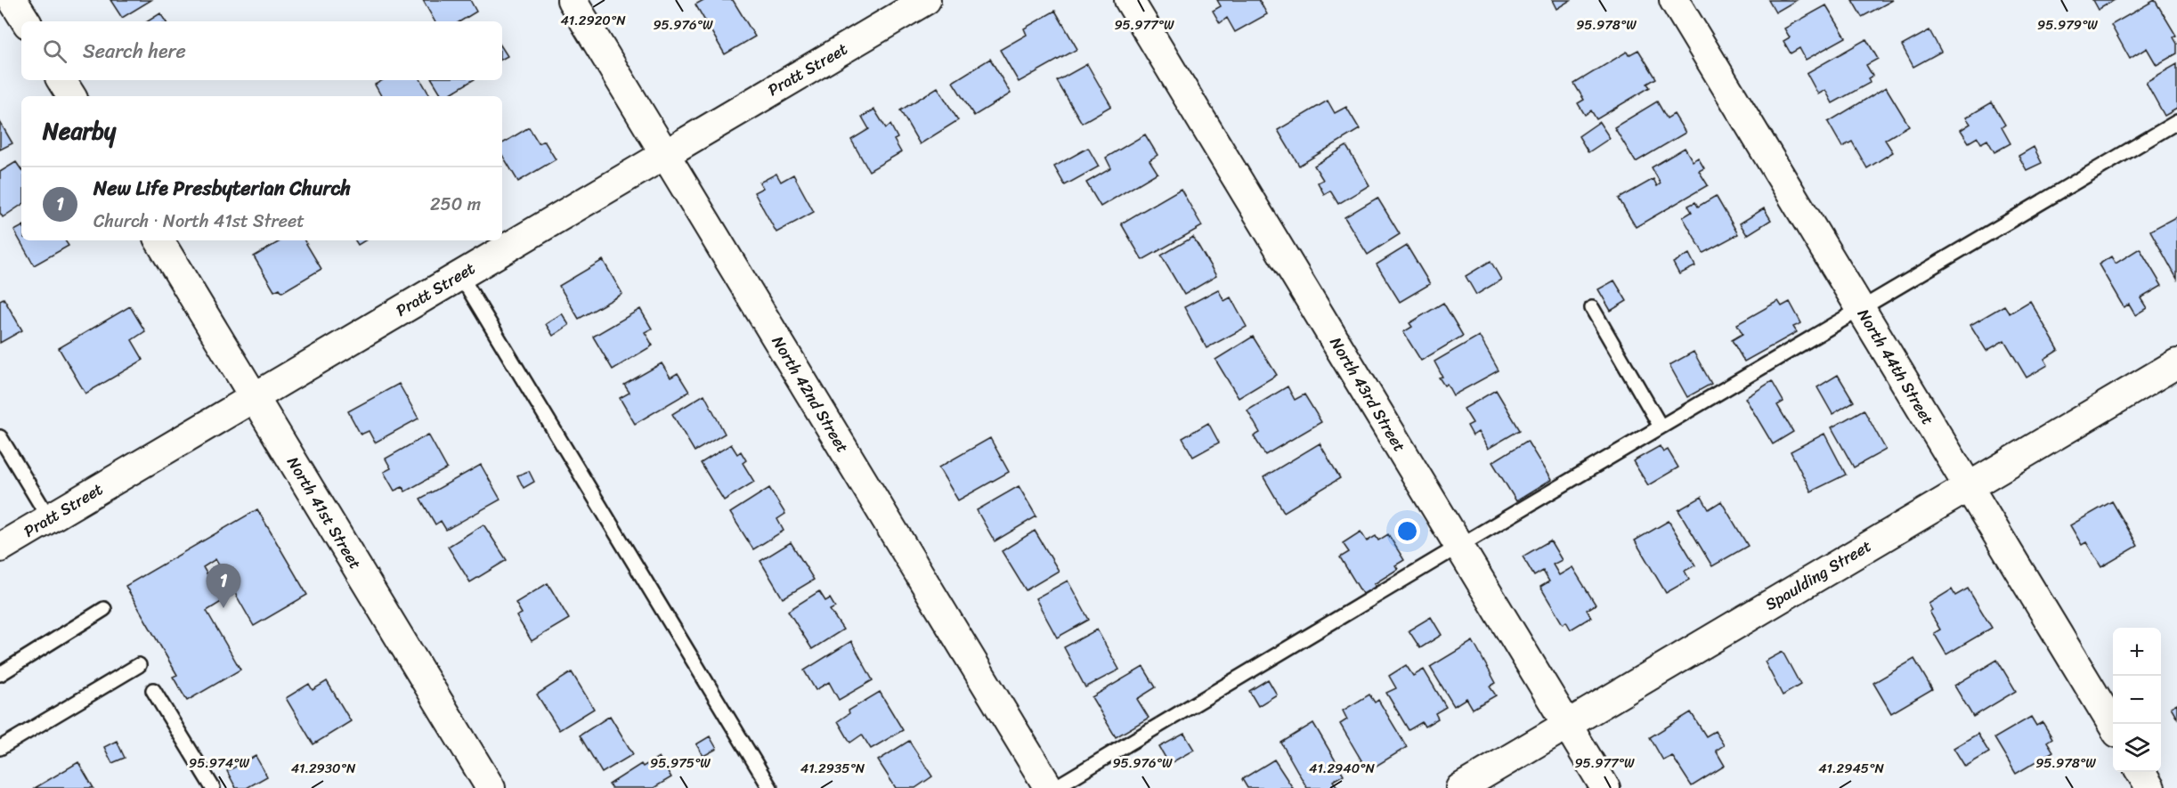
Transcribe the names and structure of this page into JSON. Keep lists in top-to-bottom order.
{
  "streets": {
    "street": [
      "Pratt Street",
      "North 44th Street",
      "North 42nd Street",
      "North 43rd Street",
      "North 41st Street",
      "Spaulding Street"
    ]
  },
  "crossings": [
    ["Pratt Street", "North 42nd Street"],
    ["Pratt Street", "North 41st Street"],
    ["North 44th Street", "Spaulding Street"],
    ["North 43rd Street", "Spaulding Street"]
  ],
  "page": {
    "search": "Search here",
    "heading": "Nearby",
    "list": [
      {
        "mark": "1",
        "name": "New Life Presbyterian Church",
        "note": "Church · North 41st Street",
        "value": "250 m"
      }
    ],
    "pins": "1",
    "map_buttons": ["+", "−"]
  },
  "coordinates": [
    "41.2920°N",
    "95.976°W",
    "95.977°W",
    "95.978°W",
    "95.979°W",
    "95.974°W",
    "95.975°W",
    "41.2930°N",
    "41.2935°N",
    "41.2940°N",
    "41.2945°N"
  ]
}
